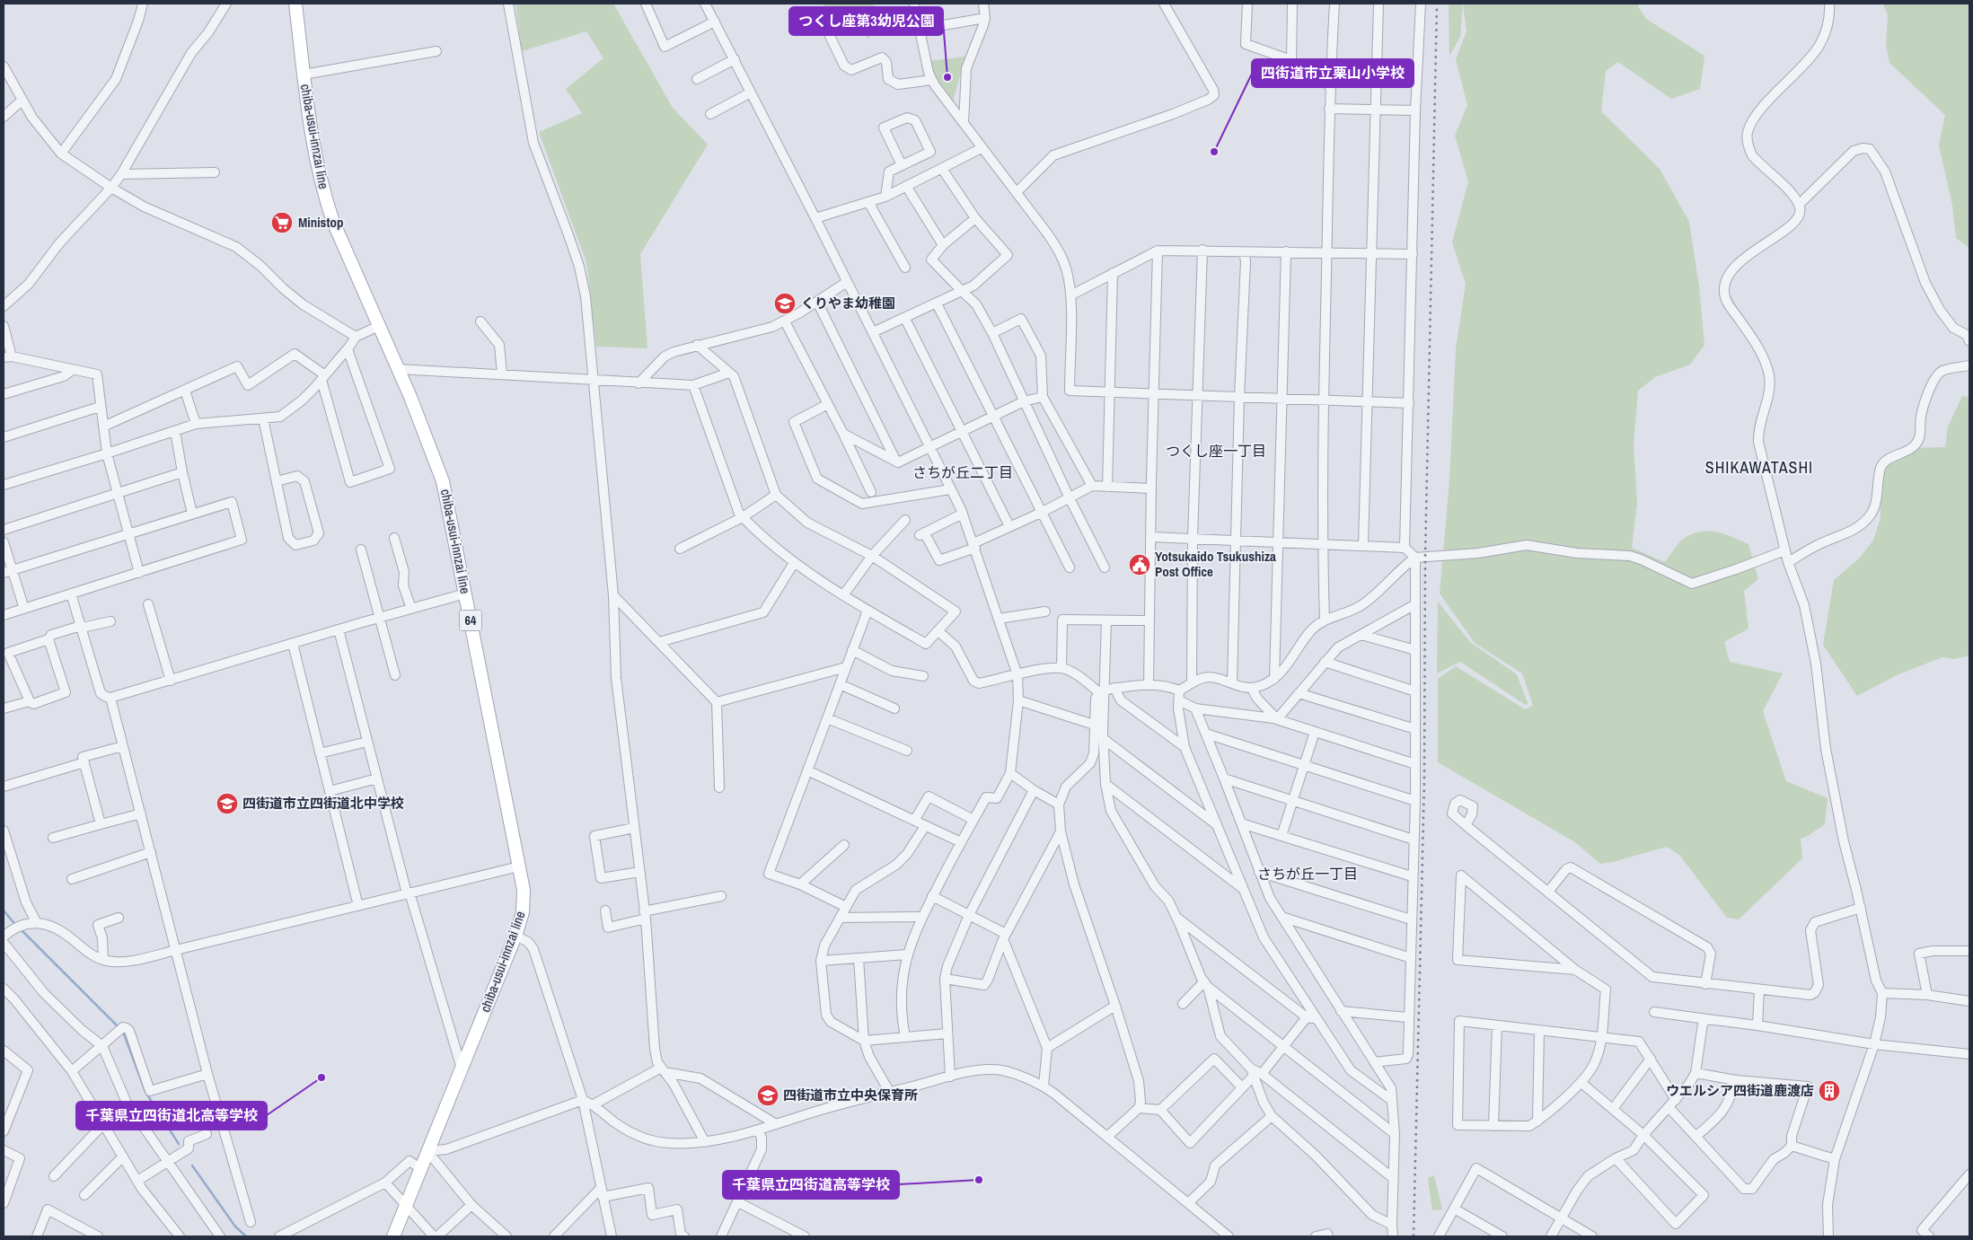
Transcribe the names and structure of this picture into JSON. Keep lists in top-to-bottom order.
{
  "streets": {
    "main road": ["chiba-usui-innzai line", "64"]
  },
  "districts": [
    "つくし座一丁目",
    "SHIKAWATASHI",
    "さちが丘二丁目",
    "さちが丘一丁目"
  ],
  "places": {
    "other": [
      "つくし座第3幼児公園",
      "四街道市立栗山小学校",
      "千葉県立四街道北高等学校",
      "千葉県立四街道高等学校"
    ],
    "supermarket": ["Ministop"],
    "school or university": ["くりやま幼稚園", "四街道市立四街道北中学校", "四街道市立中央保育所"],
    "public building": ["Yotsukaido Tsukushiza Post Office"],
    "building": ["ウエルシア四街道鹿渡店"]
  }
}
